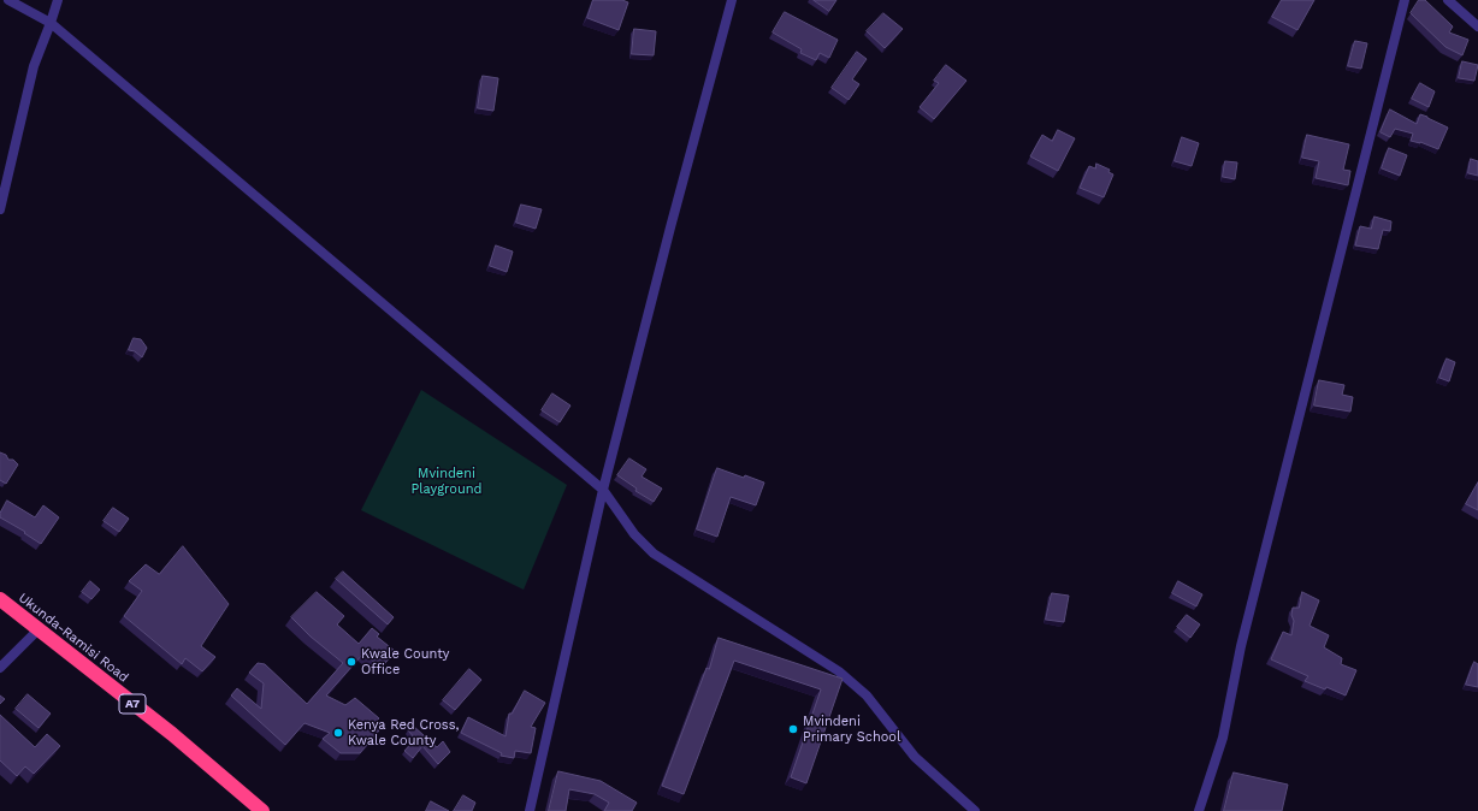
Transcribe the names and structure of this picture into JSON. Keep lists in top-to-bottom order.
{
  "streets": {
    "highway": ["Ukunda-Ramisi Road", "A7"]
  },
  "parks": ["Mvindeni Playground"],
  "places": ["Kwale County Office", "Mvindeni Primary School", "Kenya Red Cross, Kwale County"]
}
